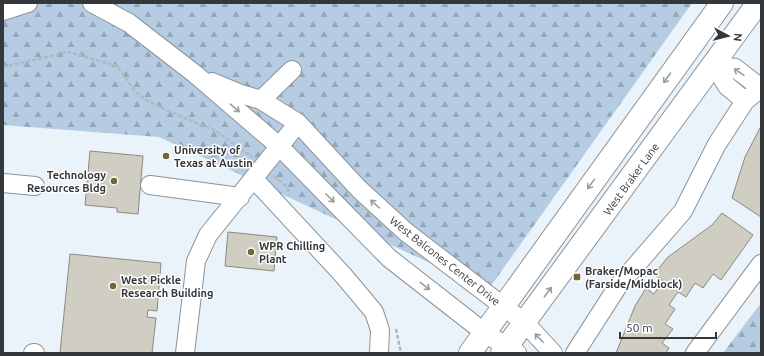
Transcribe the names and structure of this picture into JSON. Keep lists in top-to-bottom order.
{
  "streets": {
    "main road": ["West Braker Lane"],
    "street": ["West Balcones Center Drive"]
  },
  "crossings": [
    ["West Braker Lane", "West Balcones Center Drive"]
  ],
  "places": {
    "other": [
      "University of Texas at Austin",
      "Technology Resources Bldg",
      "WPR Chilling Plant",
      "West Pickle Research Building"
    ],
    "transit": ["Braker/Mopac (Farside/Midblock)"]
  },
  "scale_bar": "50 m",
  "north": "right"
}
